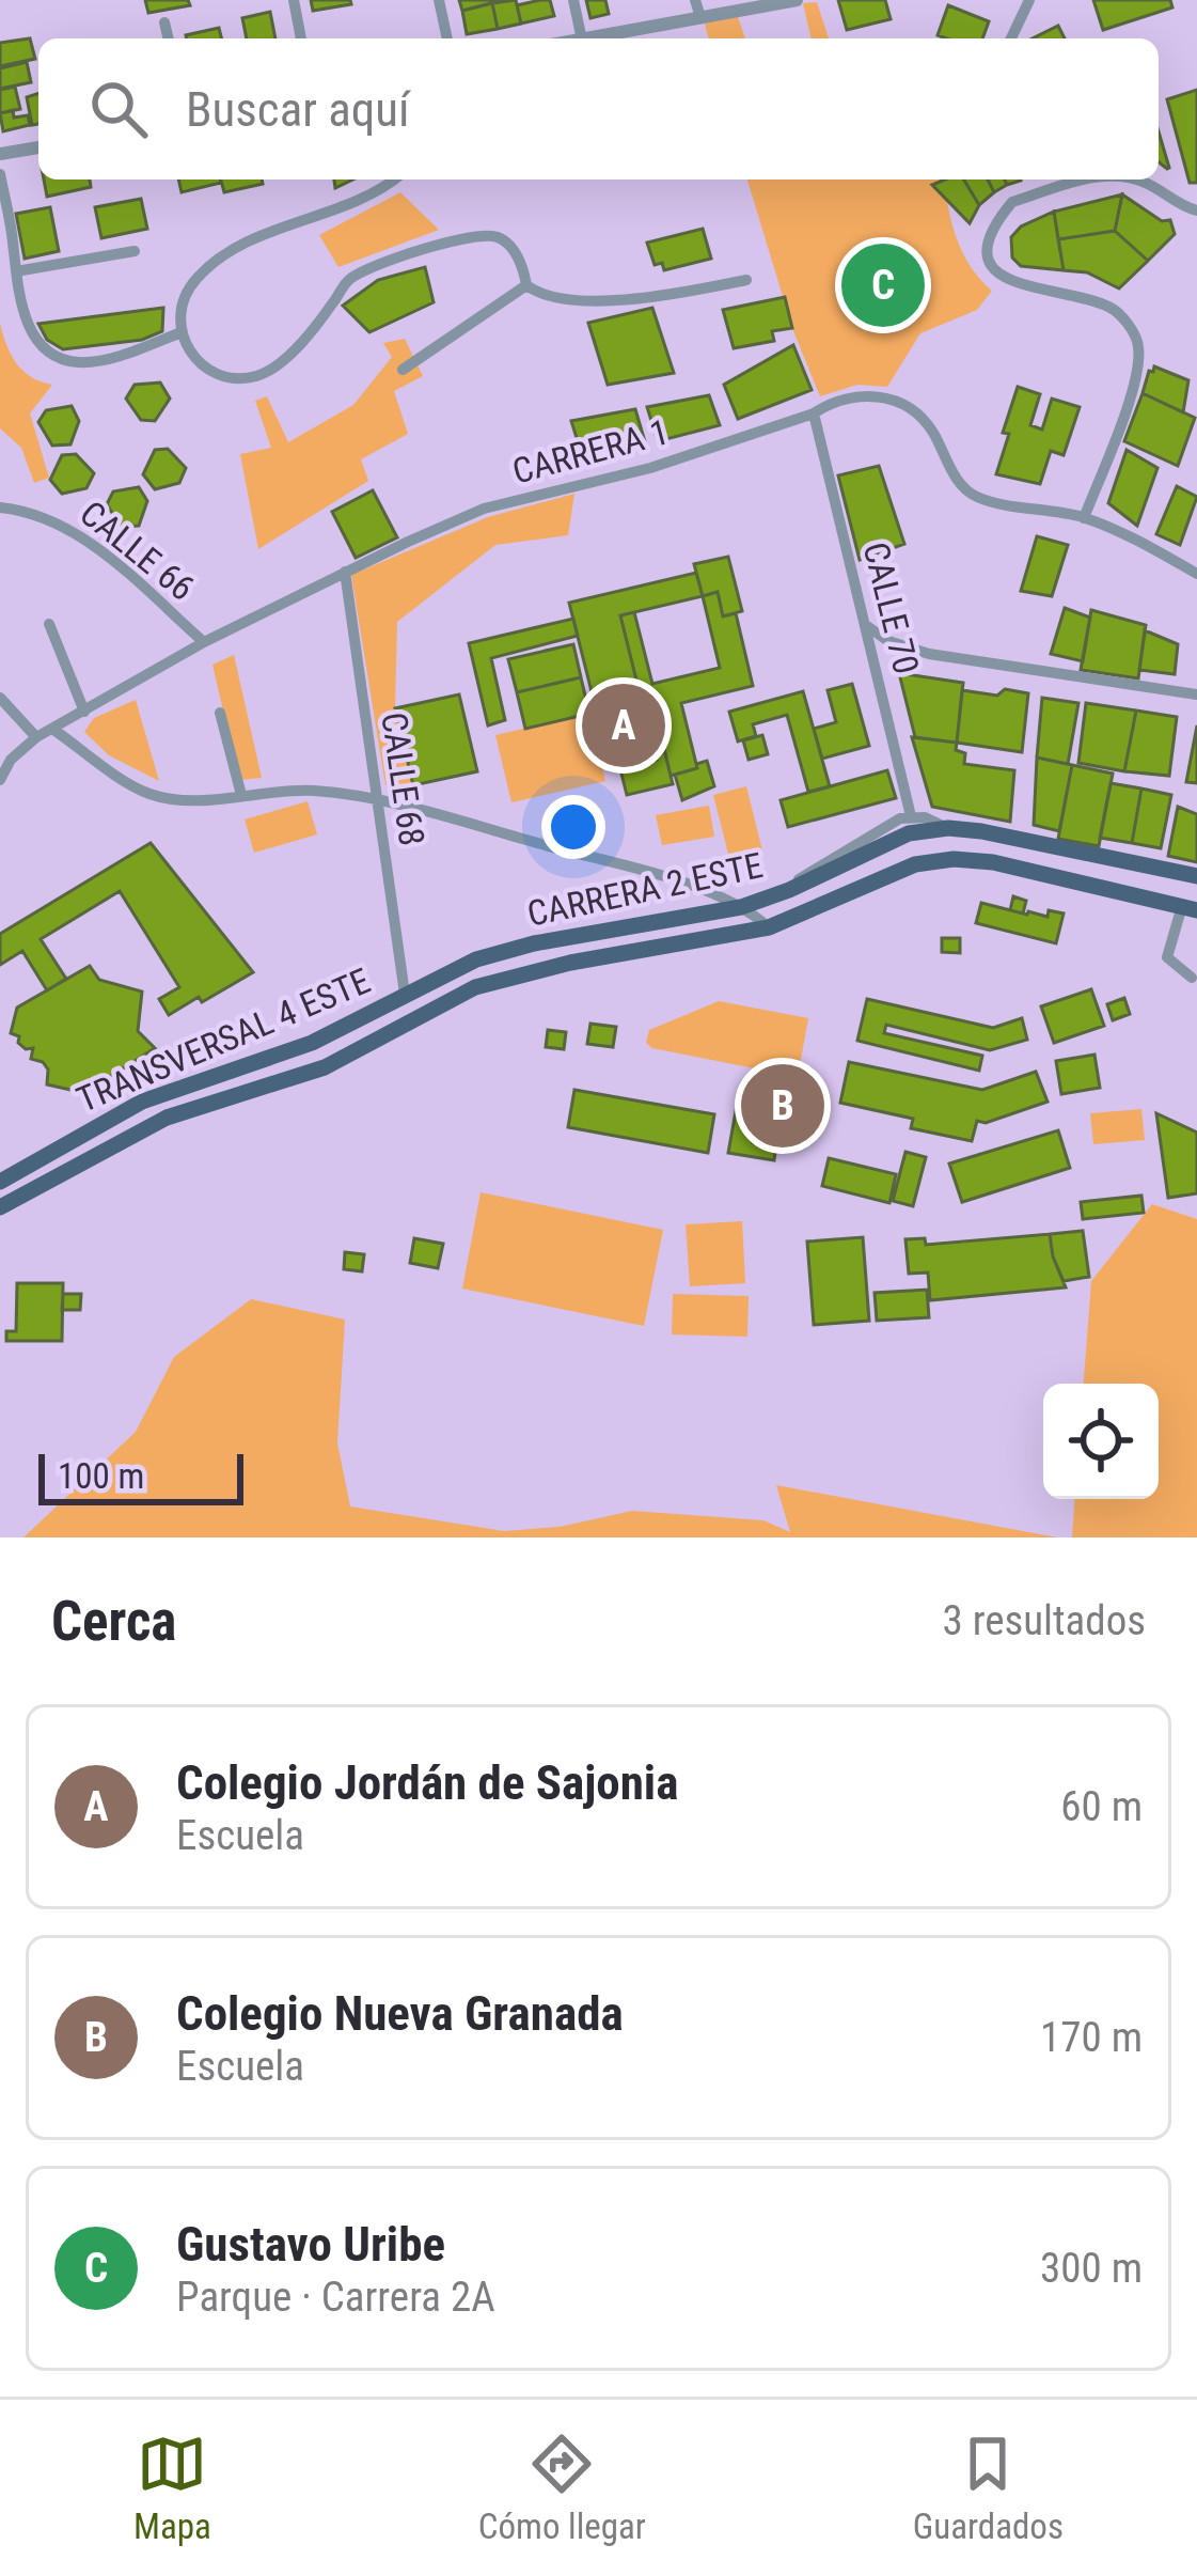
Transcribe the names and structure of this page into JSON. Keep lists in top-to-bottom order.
{
  "streets": {
    "main road": ["CARRERA 2 ESTE", "TRANSVERSAL 4 ESTE"],
    "street": [
      "CARRERA 1",
      "CALLE 66",
      "CALLE 70",
      "CALLE 68"
    ]
  },
  "crossings": [
    ["CARRERA 1", "CALLE 66"],
    ["CARRERA 1", "CALLE 70"],
    ["CARRERA 1", "CALLE 68"],
    ["CALLE 68", "CARRERA 2 ESTE"],
    ["CALLE 68", "TRANSVERSAL 4 ESTE"],
    ["CARRERA 2 ESTE", "TRANSVERSAL 4 ESTE"]
  ],
  "scale_bar": "100 m",
  "page": {
    "search": "Buscar aquí",
    "pins": ["C", "A", "B"],
    "scale": "100 m",
    "heading": ["Cerca", "3 resultados"],
    "list": [
      {
        "mark": "A",
        "name": "Colegio Jordán de Sajonia",
        "note": "Escuela",
        "value": "60 m"
      },
      {
        "mark": "B",
        "name": "Colegio Nueva Granada",
        "note": "Escuela",
        "value": "170 m"
      },
      {
        "mark": "C",
        "name": "Gustavo Uribe",
        "note": "Parque · Carrera 2A",
        "value": "300 m"
      }
    ],
    "nav": ["Mapa", "Cómo llegar", "Guardados"]
  }
}
